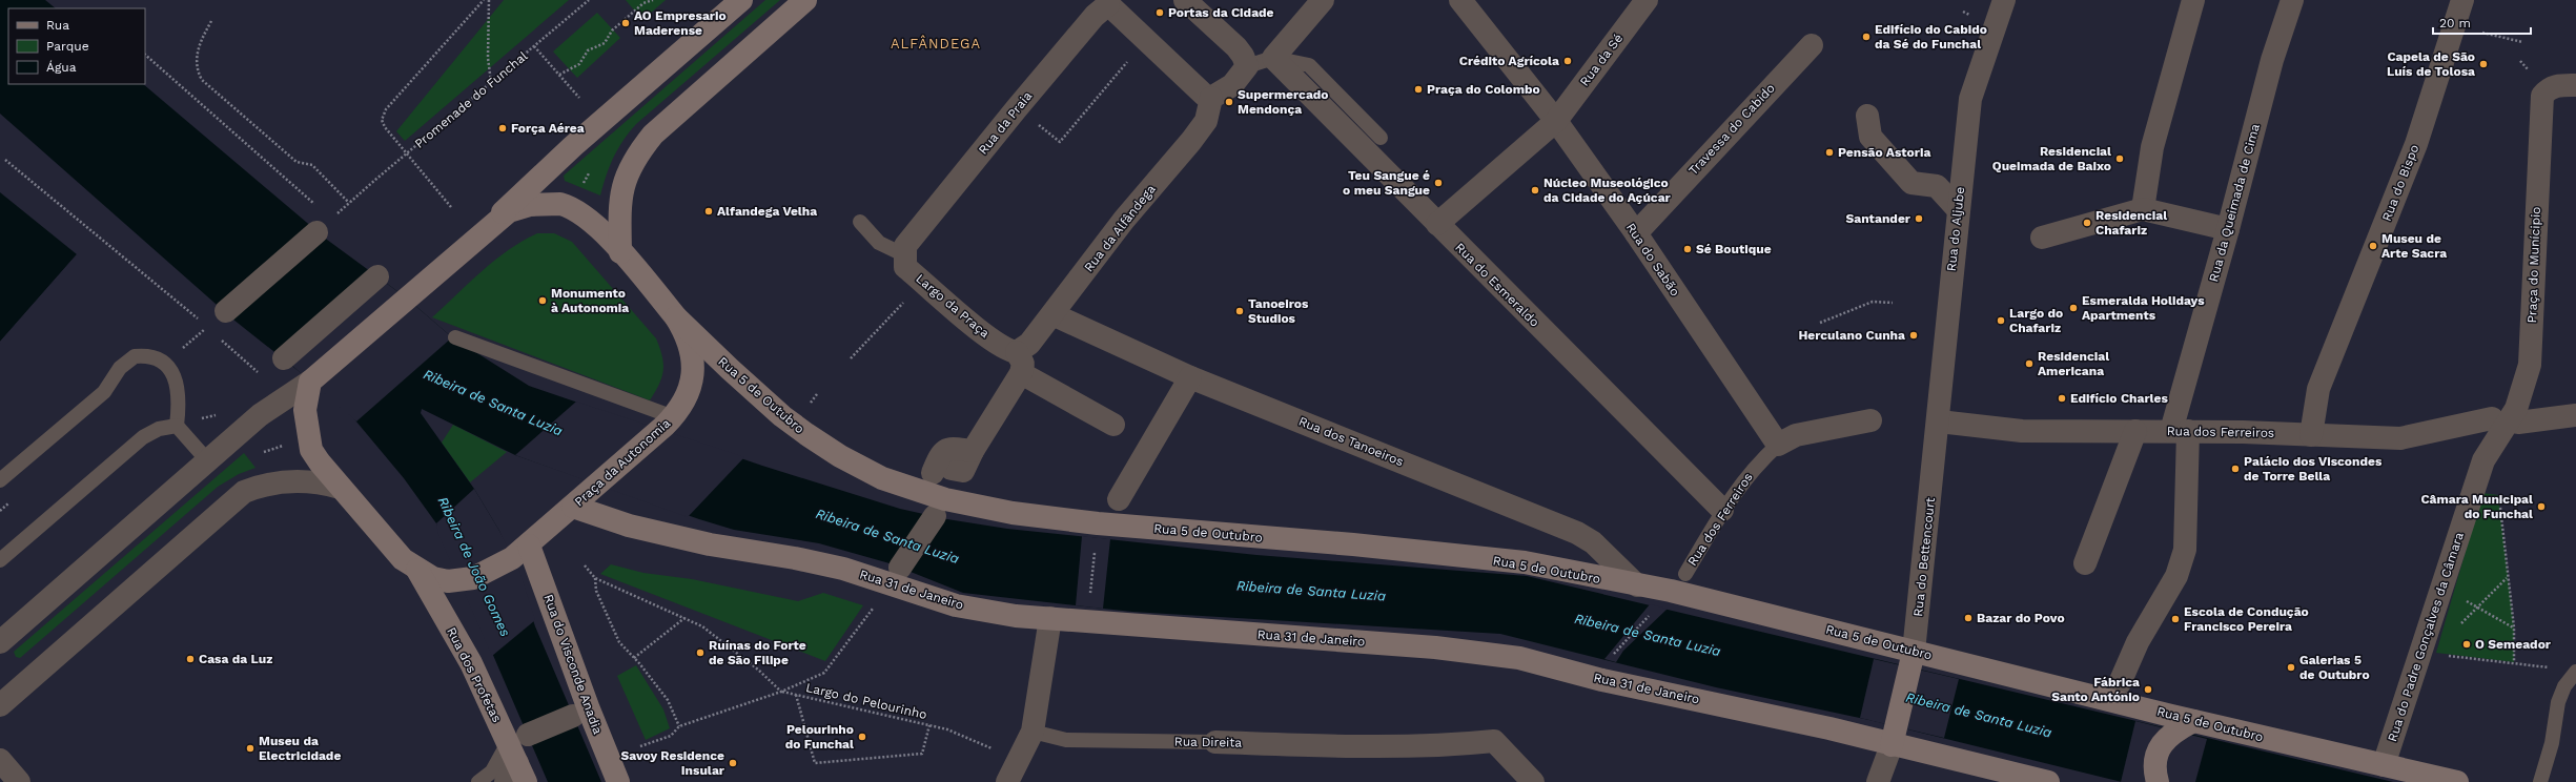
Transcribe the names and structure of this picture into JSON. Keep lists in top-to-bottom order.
{
  "streets": {
    "main road": [
      "Rua 5 de Outubro",
      "Praça da Autonomia",
      "Rua 31 de Janeiro",
      "Rua do Visconde Anadia",
      "Rua dos Profetas"
    ],
    "street": [
      "Rua da Sé",
      "Rua da Praia",
      "Travessa do Cabido",
      "Rua do Bispo",
      "Rua da Queimada de Cima",
      "Rua da Alfândega",
      "Rua do Aljube",
      "Rua do Sabão",
      "Praça do Munícipio",
      "Rua do Esmeraldo",
      "Largo da Praça",
      "Rua dos Ferreiros",
      "Rua dos Tanoeiros",
      "Rua do Bettencourt",
      "Rua do Padre Gonçalves da Câmara",
      "Rua Direita"
    ],
    "path": ["Promenade do Funchal", "Largo do Pelourinho"]
  },
  "crossings": [
    ["Rua da Sé", "Rua do Sabão"],
    ["Rua da Sé", "Rua do Esmeraldo"],
    ["Rua da Praia", "Largo da Praça"],
    ["Travessa do Cabido", "Rua do Sabão"],
    ["Rua do Bispo", "Rua dos Ferreiros"],
    ["Rua da Queimada de Cima", "Rua dos Ferreiros"],
    ["Rua da Alfândega", "Largo da Praça"],
    ["Rua da Alfândega", "Rua dos Tanoeiros"],
    ["Rua do Aljube", "Rua do Bettencourt"],
    ["Rua do Sabão", "Rua dos Ferreiros"],
    ["Praça do Munícipio", "Rua do Padre Gonçalves da Câmara"],
    ["Rua do Esmeraldo", "Rua dos Ferreiros"],
    ["Rua 5 de Outubro", "Rua dos Tanoeiros"],
    ["Rua 5 de Outubro", "Praça da Autonomia"],
    ["Rua 5 de Outubro", "Rua do Bettencourt"],
    ["Rua 5 de Outubro", "Rua do Padre Gonçalves da Câmara"],
    ["Praça da Autonomia", "Rua 31 de Janeiro"],
    ["Praça da Autonomia", "Rua do Visconde Anadia"],
    ["Praça da Autonomia", "Rua dos Profetas"]
  ],
  "districts": ["ALFÂNDEGA"],
  "water": ["Ribeira de Santa Luzia", "Ribeira de João Gomes"],
  "places": [
    "Portas da Cidade",
    "AO Empresario Maderense",
    "Edifício do Cabido da Sé do Funchal",
    "Crédito Agrícola",
    "Capela de São Luís de Tolosa",
    "Praça do Colombo",
    "Supermercado Mendonça",
    "Força Aérea",
    "Pensão Astoria",
    "Residencial Queimada de Baixo",
    "Teu Sangue é o meu Sangue",
    "Núcleo Museológico da Cidade do Açúcar",
    "Alfandega Velha",
    "Santander",
    "Residencial Chafariz",
    "Museu de Arte Sacra",
    "Sé Boutique",
    "Monumento à Autonomia",
    "Esmeralda Holidays Apartments",
    "Tanoeiros Studios",
    "Largo do Chafariz",
    "Herculano Cunha",
    "Residencial Americana",
    "Edifício Charles",
    "Palácio dos Viscondes de Torre Bella",
    "Câmara Municipal do Funchal",
    "Bazar do Povo",
    "Escola de Condução Francisco Pereira",
    "O Semeador",
    "Ruínas do Forte de São Filipe",
    "Casa da Luz",
    "Galerias 5 de Outubro",
    "Fábrica Santo António",
    "Pelourinho do Funchal",
    "Museu da Electricidade",
    "Savoy Residence Insular"
  ],
  "legend": ["Rua", "Parque", "Água"],
  "scale_bar": "20 m"
}
